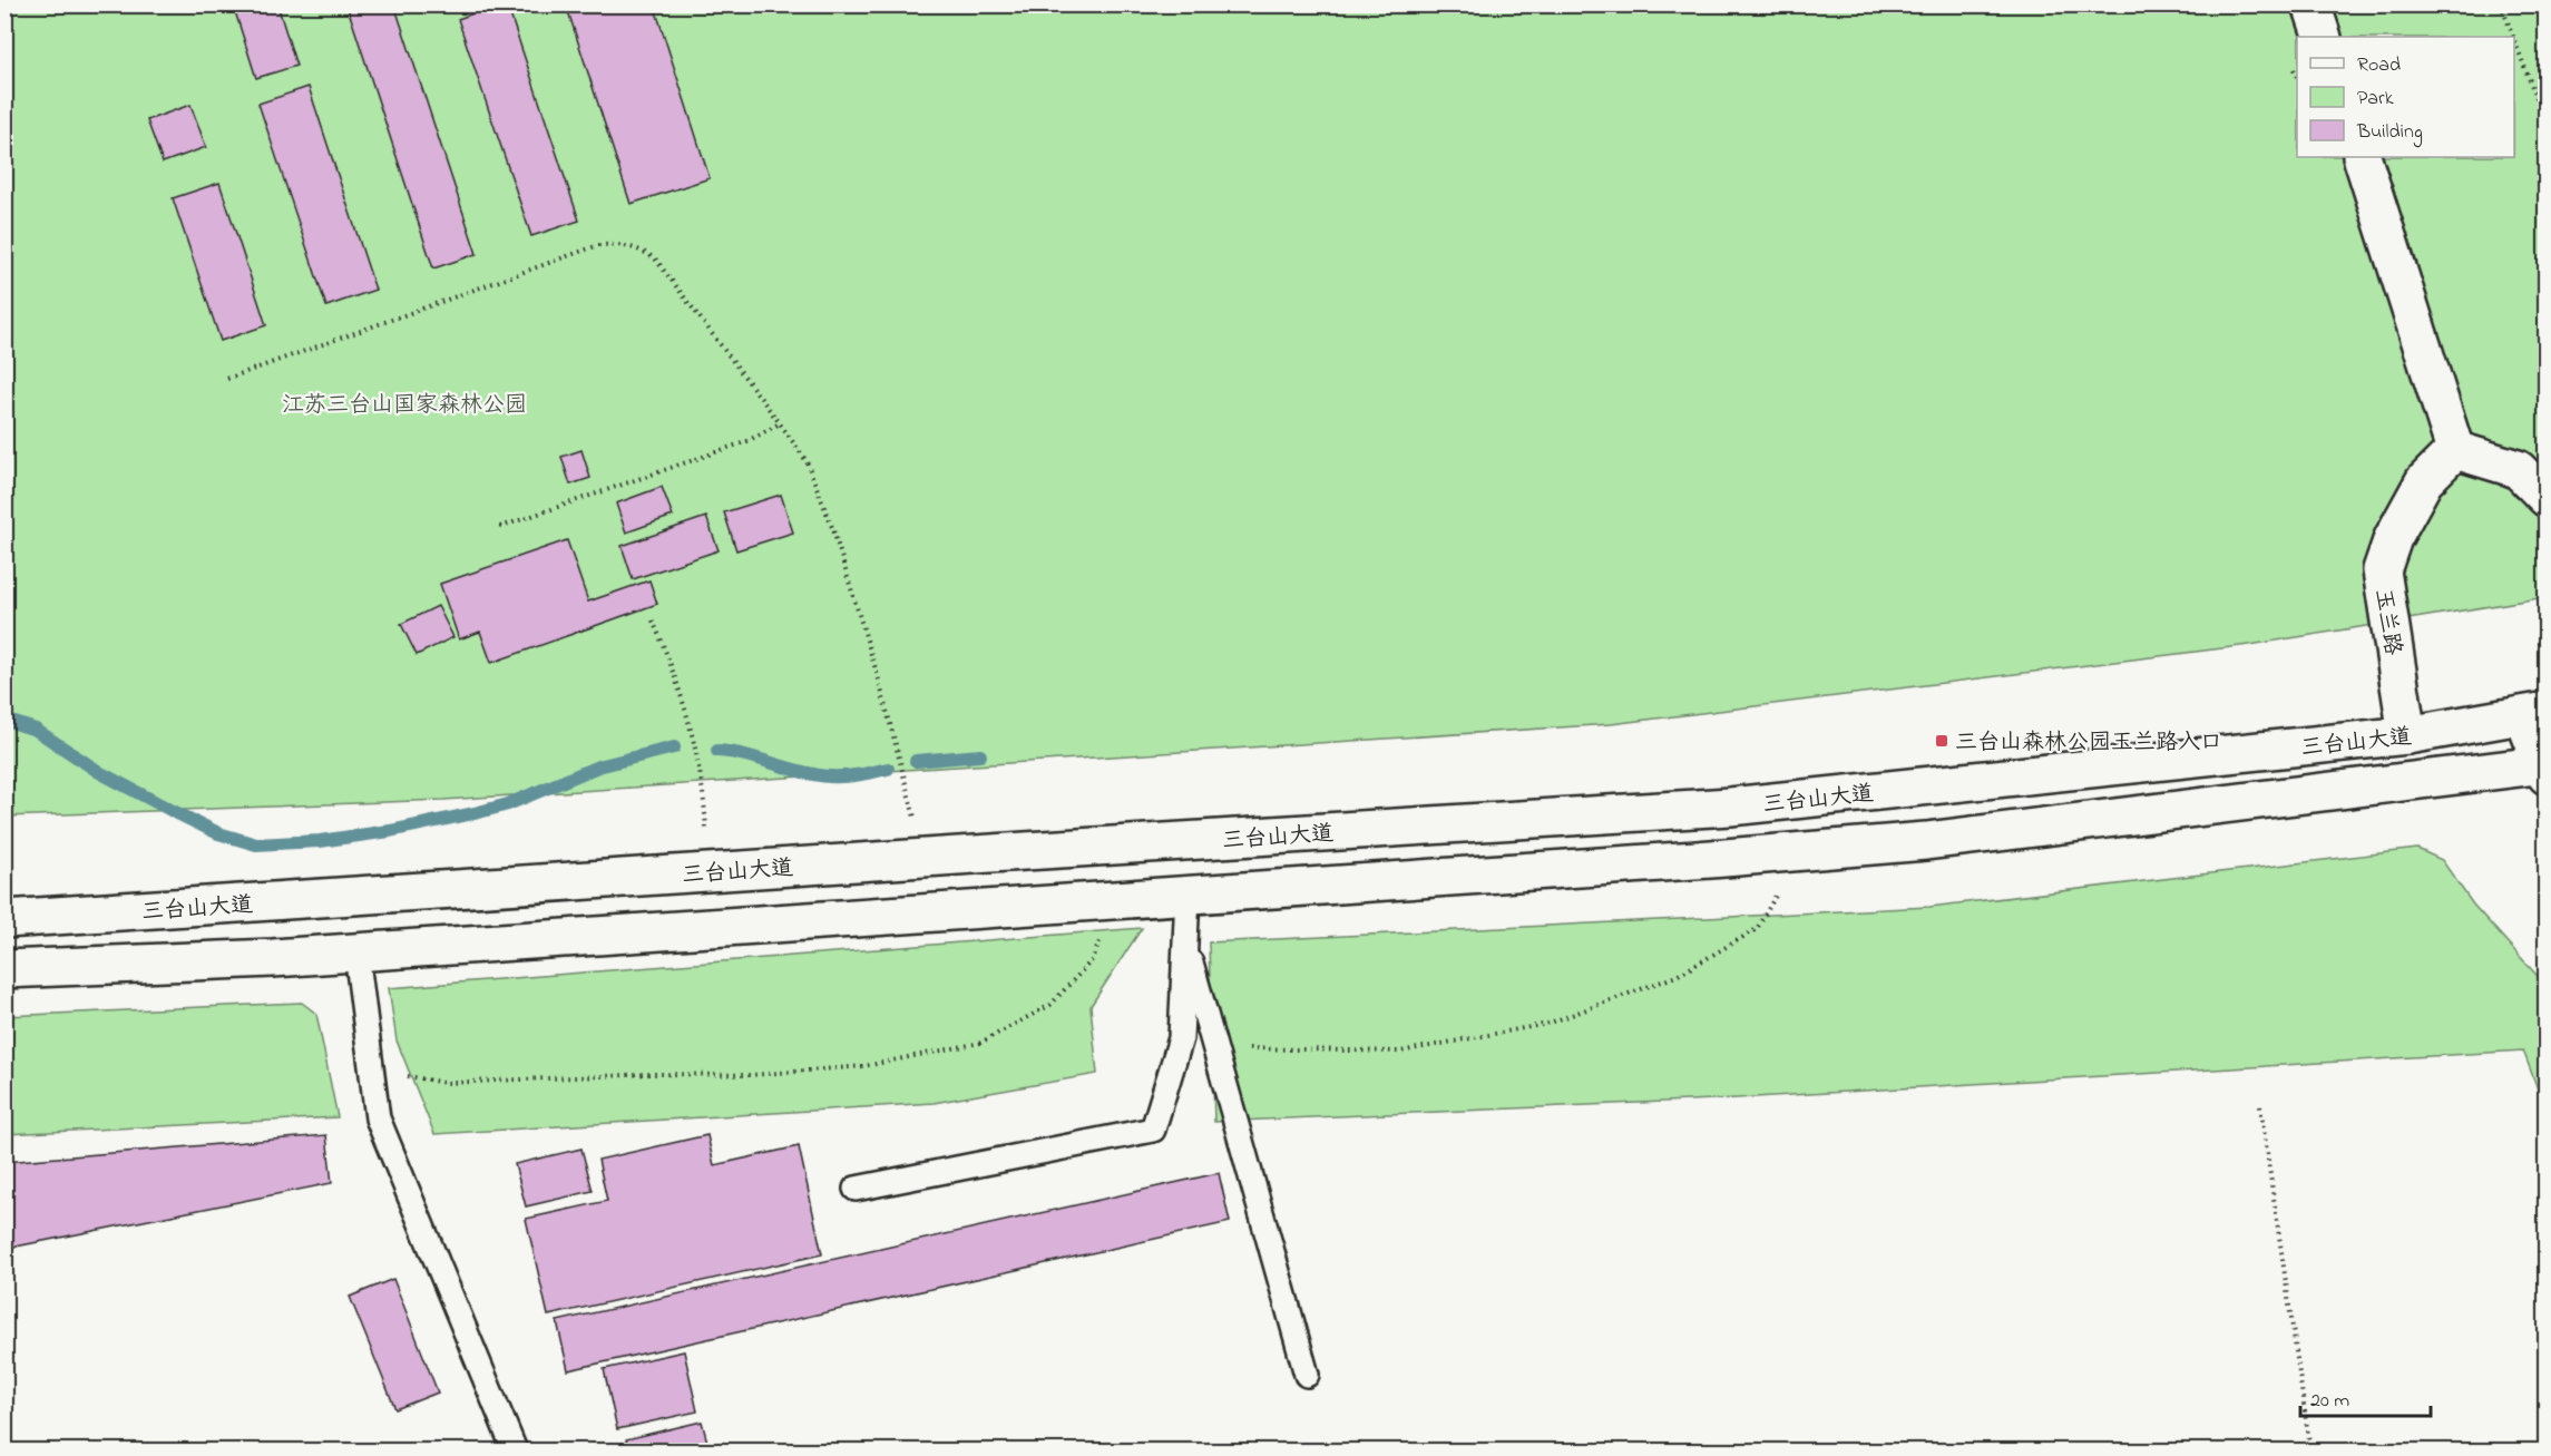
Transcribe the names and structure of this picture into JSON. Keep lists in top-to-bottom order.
{
  "streets": {
    "main road": ["玉兰路", "三台山大道"]
  },
  "crossings": [
    ["玉兰路", "三台山大道"]
  ],
  "parks": ["江苏三台山国家森林公园"],
  "places": {
    "transit": ["三台山森林公园玉兰路入口"]
  },
  "legend": ["Road", "Park", "Building"],
  "scale_bar": "20 m"
}
